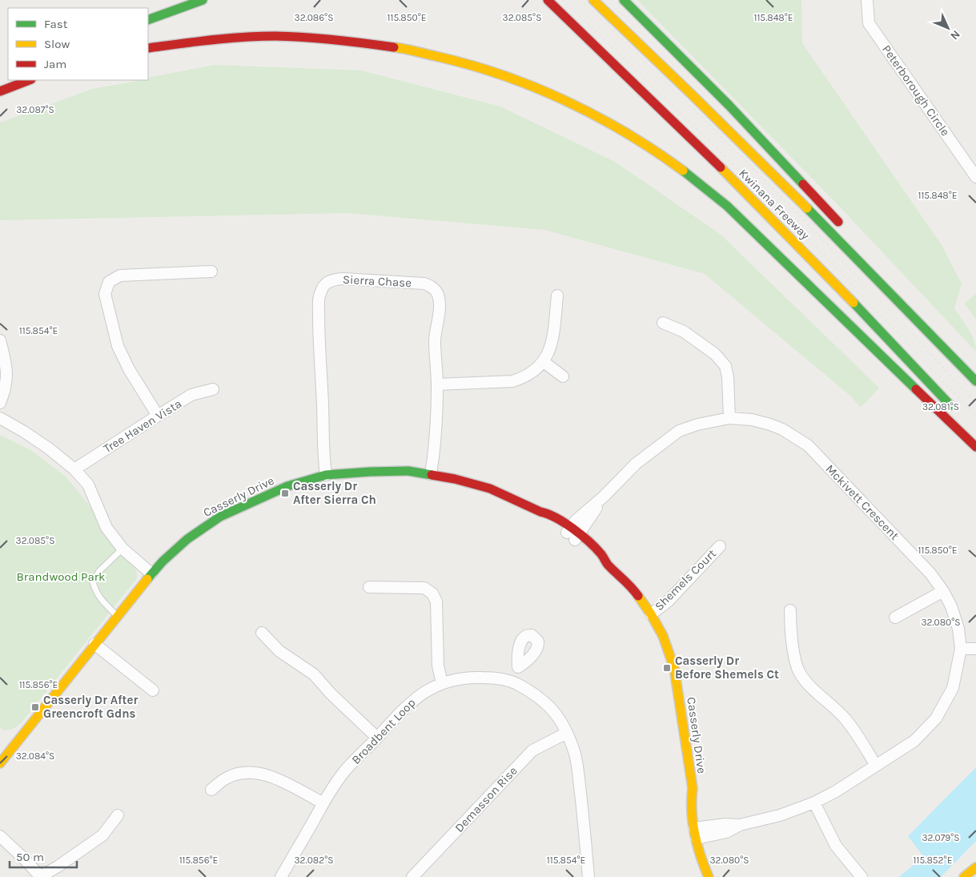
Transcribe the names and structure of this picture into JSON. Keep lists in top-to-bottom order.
{
  "streets": {
    "main road": ["Kwinana Freeway", "Casserly Drive"],
    "street": [
      "Peterborough Circle",
      "Sierra Chase",
      "Tree Haven Vista",
      "Mckivett Crescent",
      "Shemels Court",
      "Broadbent Loop",
      "Demasson Rise"
    ]
  },
  "crossings": [
    ["Sierra Chase", "Casserly Drive"],
    ["Casserly Drive", "Mckivett Crescent"],
    ["Casserly Drive", "Shemels Court"],
    ["Broadbent Loop", "Demasson Rise"]
  ],
  "parks": ["Brandwood Park"],
  "places": {
    "transit": ["Casserly Dr After Sierra Ch", "Casserly Dr Before Shemels Ct", "Casserly Dr After Greencroft Gdns"]
  },
  "legend": ["Fast", "Slow", "Jam"],
  "scale_bar": "50 m",
  "north": "bottom right",
  "coordinates": [
    "115.850°E",
    "115.848°E",
    "32.086°S",
    "32.085°S",
    "32.087°S",
    "115.854°E",
    "32.081°S",
    "32.080°S",
    "115.856°E",
    "32.084°S",
    "32.079°S",
    "32.082°S",
    "115.852°E"
  ]
}
